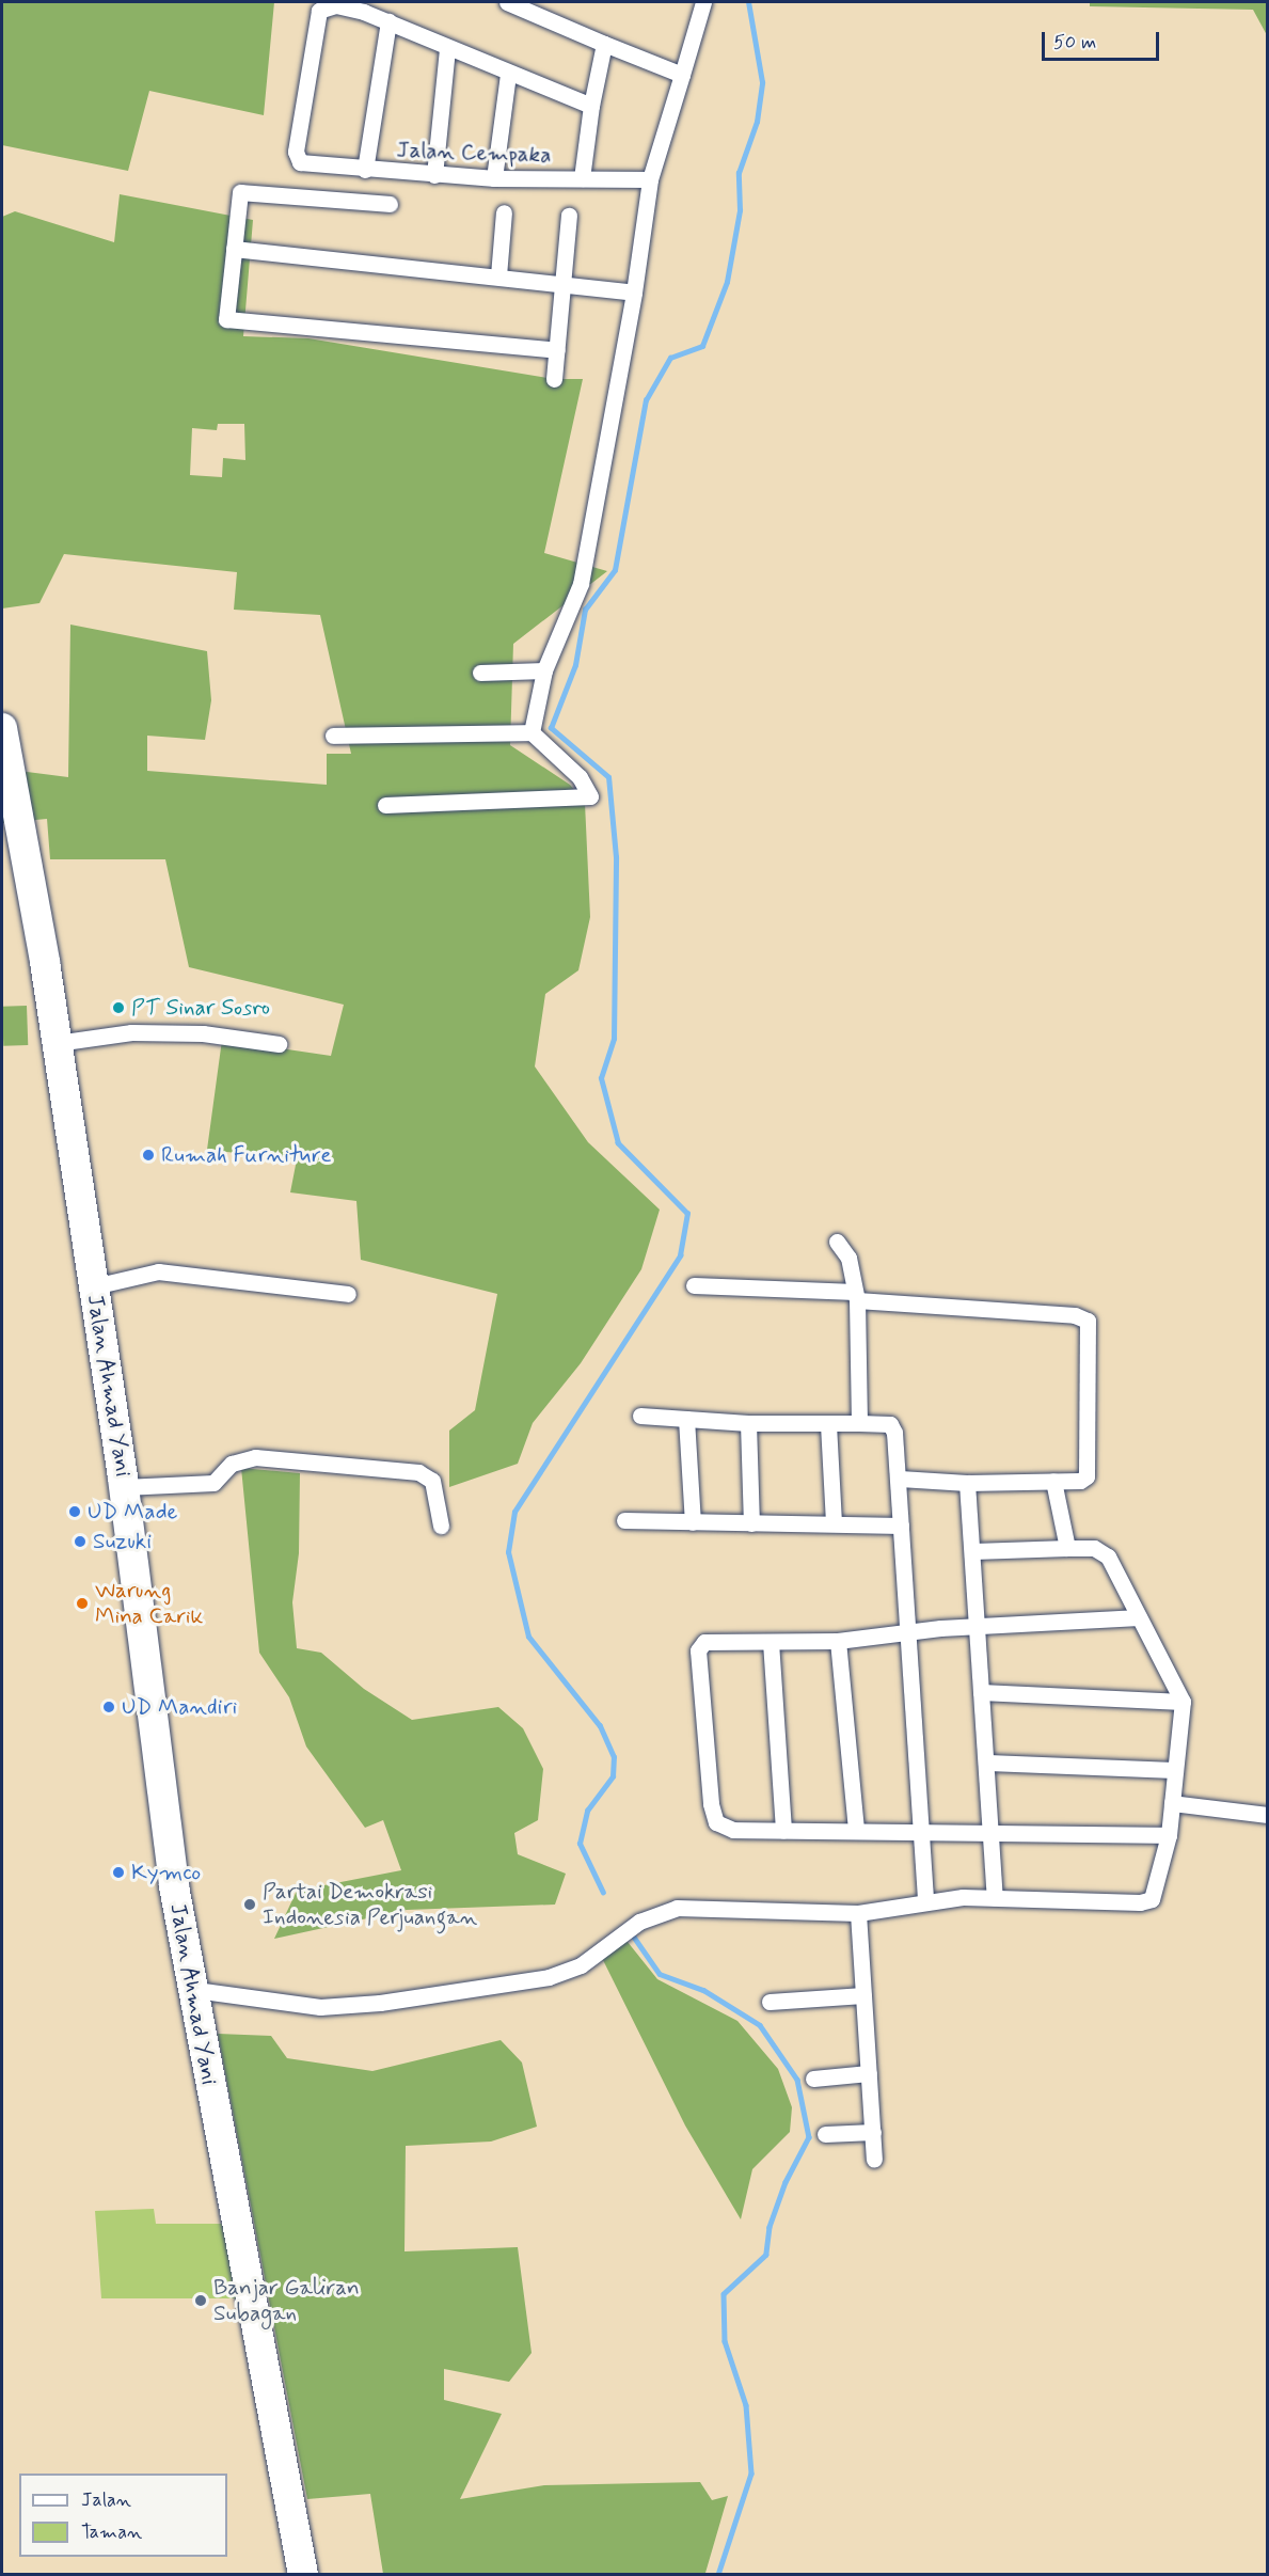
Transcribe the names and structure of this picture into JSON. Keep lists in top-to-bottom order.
{
  "streets": {
    "highway": ["Jalan Ahmad Yani"],
    "street": ["Jalan Cempaka"]
  },
  "places": [
    "PT Sinar Sosro",
    "Rumah Furniture",
    "UD Made",
    "Suzuki",
    "Warung Mina Carik",
    "UD Mandiri",
    "Kymco",
    "Partai Demokrasi Indonesia Perjuangan",
    "Banjar Galiran Subagan"
  ],
  "legend": ["Jalan", "Taman"],
  "scale_bar": "50 m"
}
